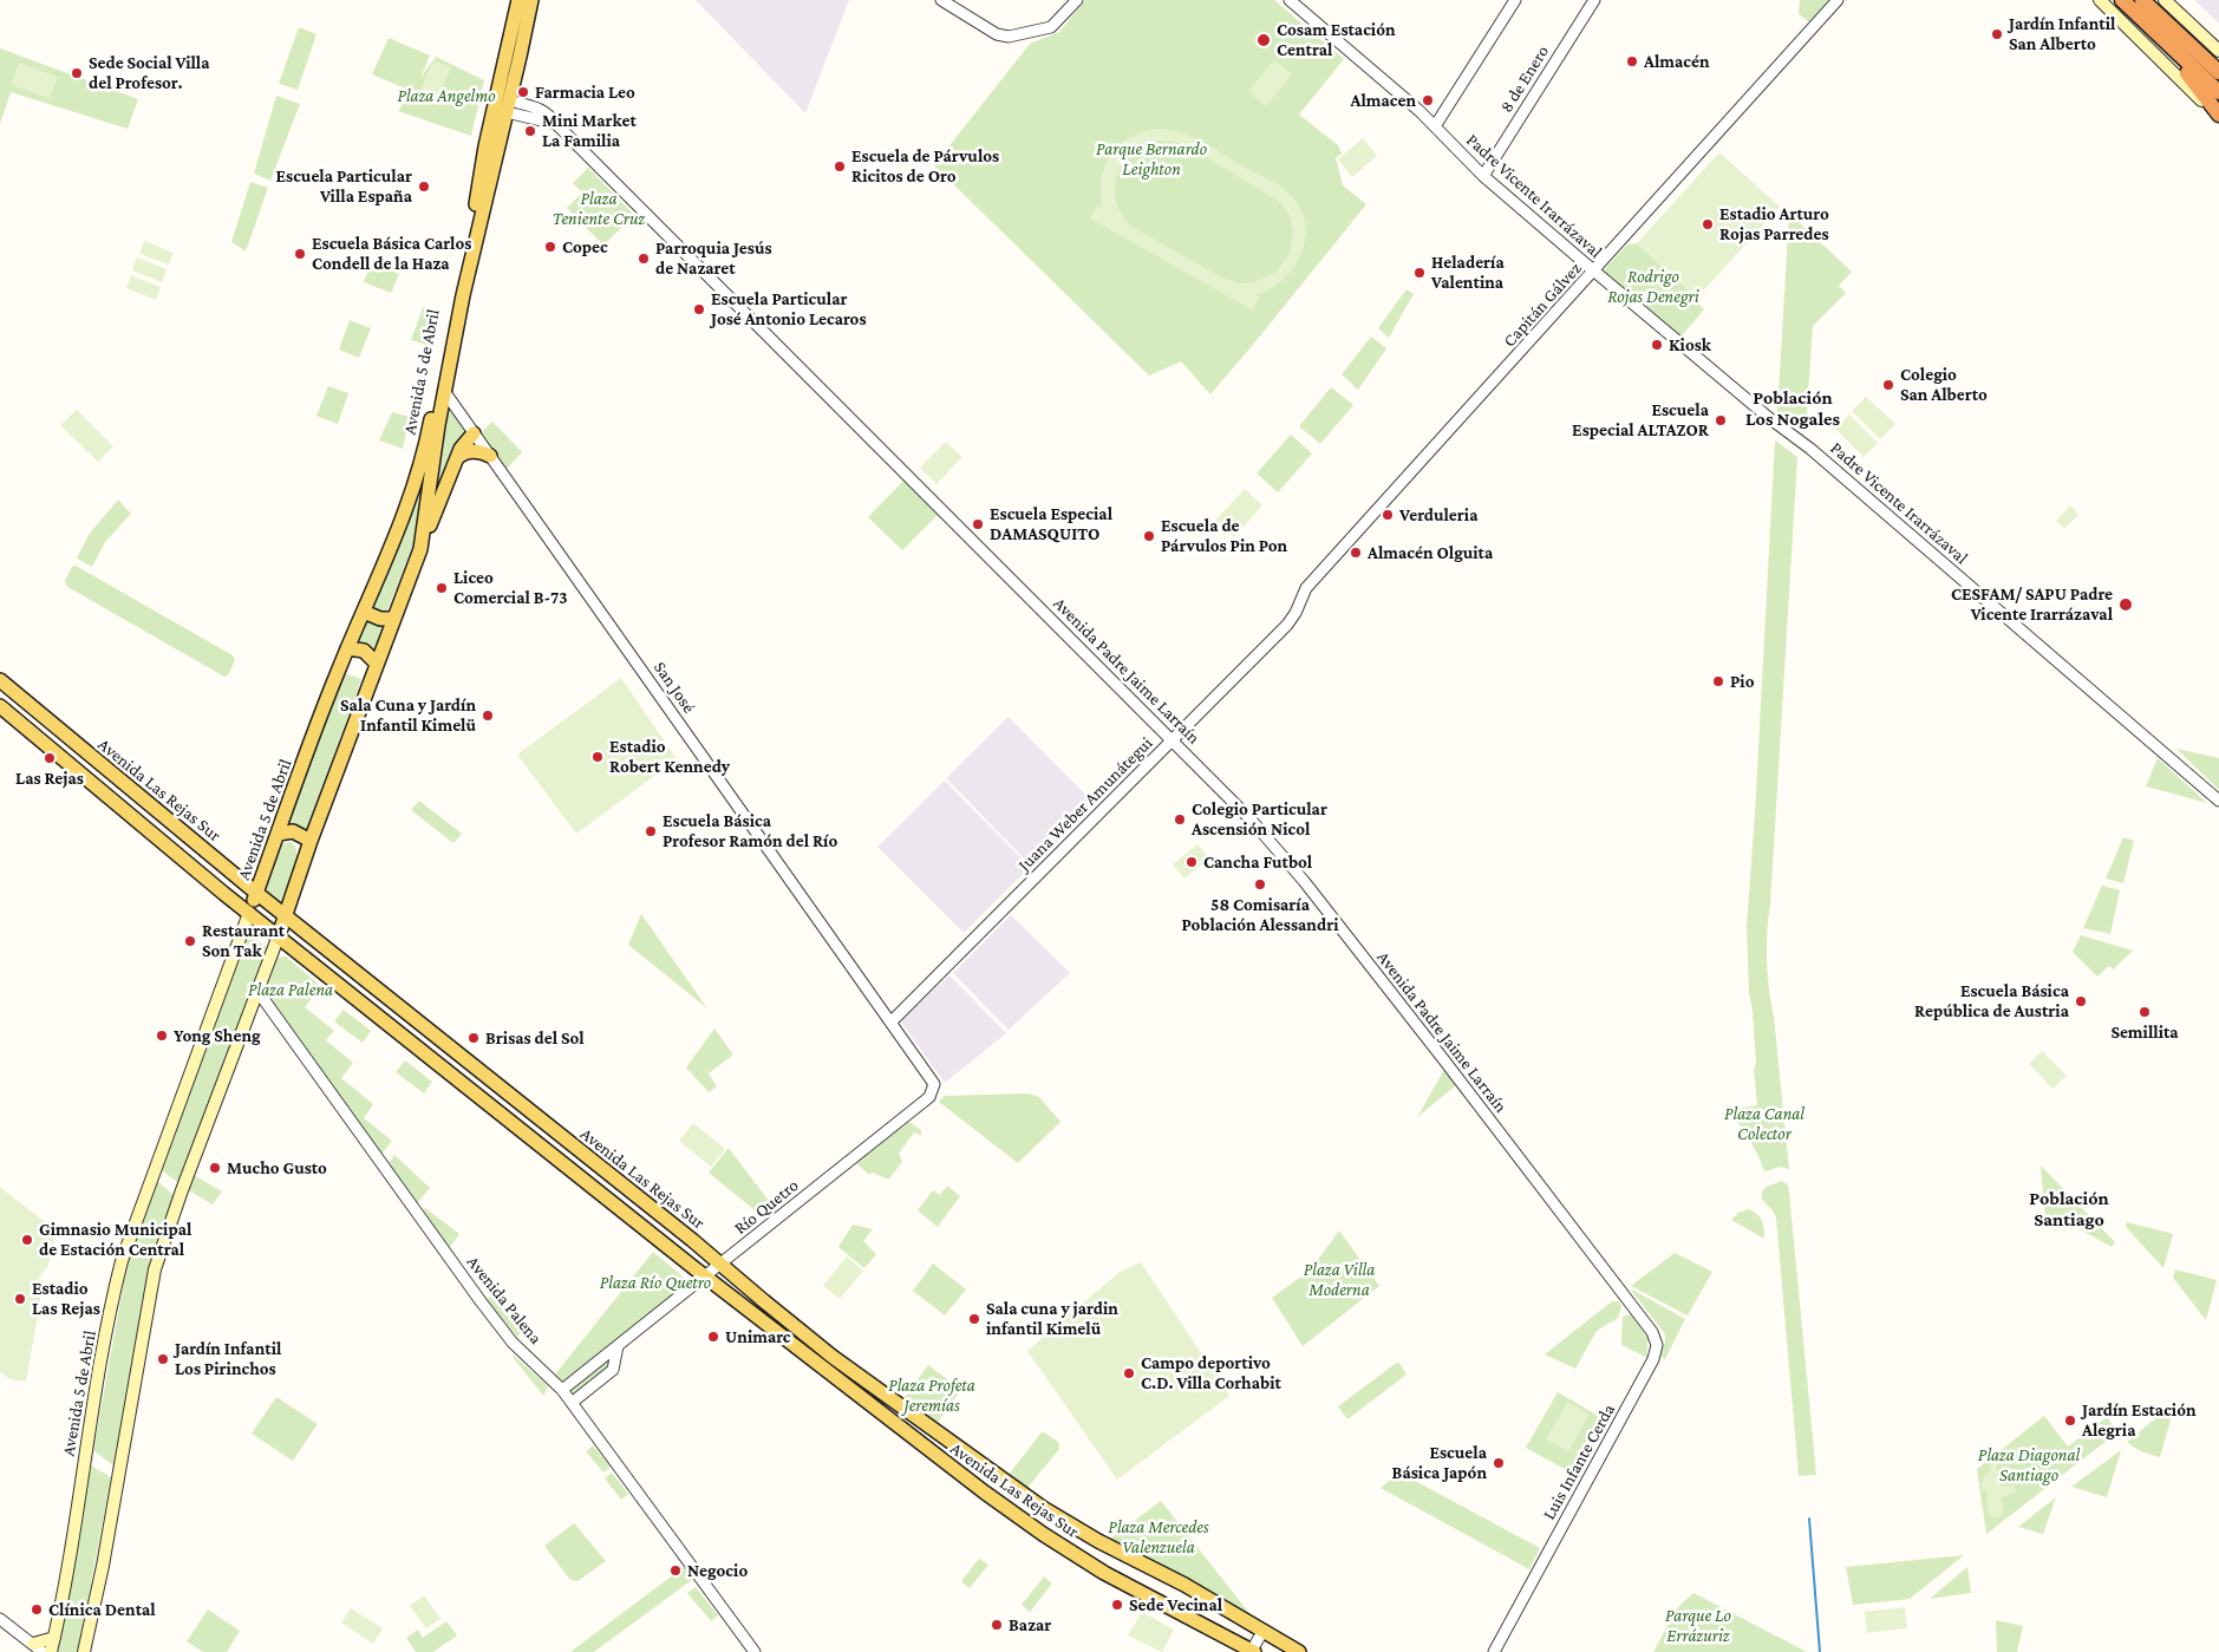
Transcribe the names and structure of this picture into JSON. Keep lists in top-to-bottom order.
{
  "streets": {
    "main road": ["Avenida 5 de Abril", "Avenida Las Rejas Sur"],
    "street": [
      "8 de Enero",
      "Padre Vicente Irarrázaval",
      "Capitán Gálvez",
      "Avenida Padre Jaime Larraín",
      "San José",
      "Juana Weber Amunátegui",
      "Río Quetro",
      "Avenida Palena",
      "Luis Infante Cerda"
    ]
  },
  "crossings": [
    ["8 de Enero", "Padre Vicente Irarrázaval"],
    ["Padre Vicente Irarrázaval", "Capitán Gálvez"],
    ["Capitán Gálvez", "Juana Weber Amunátegui"],
    ["Avenida 5 de Abril", "Avenida Padre Jaime Larraín"],
    ["Avenida 5 de Abril", "San José"],
    ["Avenida 5 de Abril", "Avenida Las Rejas Sur"],
    ["Avenida 5 de Abril", "Avenida Palena"],
    ["Avenida Padre Jaime Larraín", "Juana Weber Amunátegui"],
    ["Avenida Padre Jaime Larraín", "Luis Infante Cerda"],
    ["San José", "Juana Weber Amunátegui"],
    ["San José", "Río Quetro"],
    ["Avenida Las Rejas Sur", "Río Quetro"],
    ["Río Quetro", "Avenida Palena"]
  ],
  "districts": ["Población Los Nogales", "Población Santiago"],
  "parks": [
    "Plaza Angelmo",
    "Parque Bernardo Leighton",
    "Plaza Teniente Cruz",
    "Rodrigo Rojas Denegri",
    "Plaza Palena",
    "Plaza Canal Colector",
    "Plaza Villa Moderna",
    "Plaza Río Quetro",
    "Plaza Profeta Jeremías",
    "Plaza Diagonal Santiago",
    "Plaza Mercedes Valenzuela",
    "Parque Lo Errázuriz"
  ],
  "places": [
    "Jardín Infantil San Alberto",
    "Cosam Estación Central",
    "Almacén",
    "Sede Social Villa del Profesor.",
    "Farmacia Leo",
    "Almacen",
    "Mini Market La Familia",
    "Escuela de Párvulos Ricitos de Oro",
    "Escuela Particular Villa España",
    "Estadio Arturo Rojas Parredes",
    "Copec",
    "Escuela Básica Carlos Condell de la Haza",
    "Parroquia Jesús de Nazaret",
    "Heladería Valentina",
    "Escuela Particular José Antonio Lecaros",
    "Kiosk",
    "Colegio San Alberto",
    "Escuela Especial ALTAZOR",
    "Verduleria",
    "Escuela Especial DAMASQUITO",
    "Escuela de Párvulos Pin Pon",
    "Almacén Olguita",
    "Liceo Comercial B-73",
    "CESFAM/ SAPU Padre Vicente Irarrázaval",
    "Pio",
    "Sala Cuna y Jardín Infantil Kimelü",
    "Estadio Robert Kennedy",
    "Las Rejas",
    "Colegio Particular Ascensión Nicol",
    "Escuela Básica Profesor Ramón del Río",
    "Cancha Futbol",
    "58 Comisaría Población Alessandri",
    "Restaurant Son Tak",
    "Escuela Básica República de Austria",
    "Semillita",
    "Yong Sheng",
    "Brisas del Sol",
    "Mucho Gusto",
    "Gimnasio Municipal de Estación Central",
    "Estadio Las Rejas",
    "Sala cuna y jardin infantil Kimelü",
    "Unimarc",
    "Jardín Infantil Los Pirinchos",
    "Campo deportivo C.D. Villa Corhabit",
    "Jardín Estación Alegria",
    "Escuela Básica Japón",
    "Negocio",
    "Sede Vecinal",
    "Clínica Dental",
    "Bazar"
  ]
}
